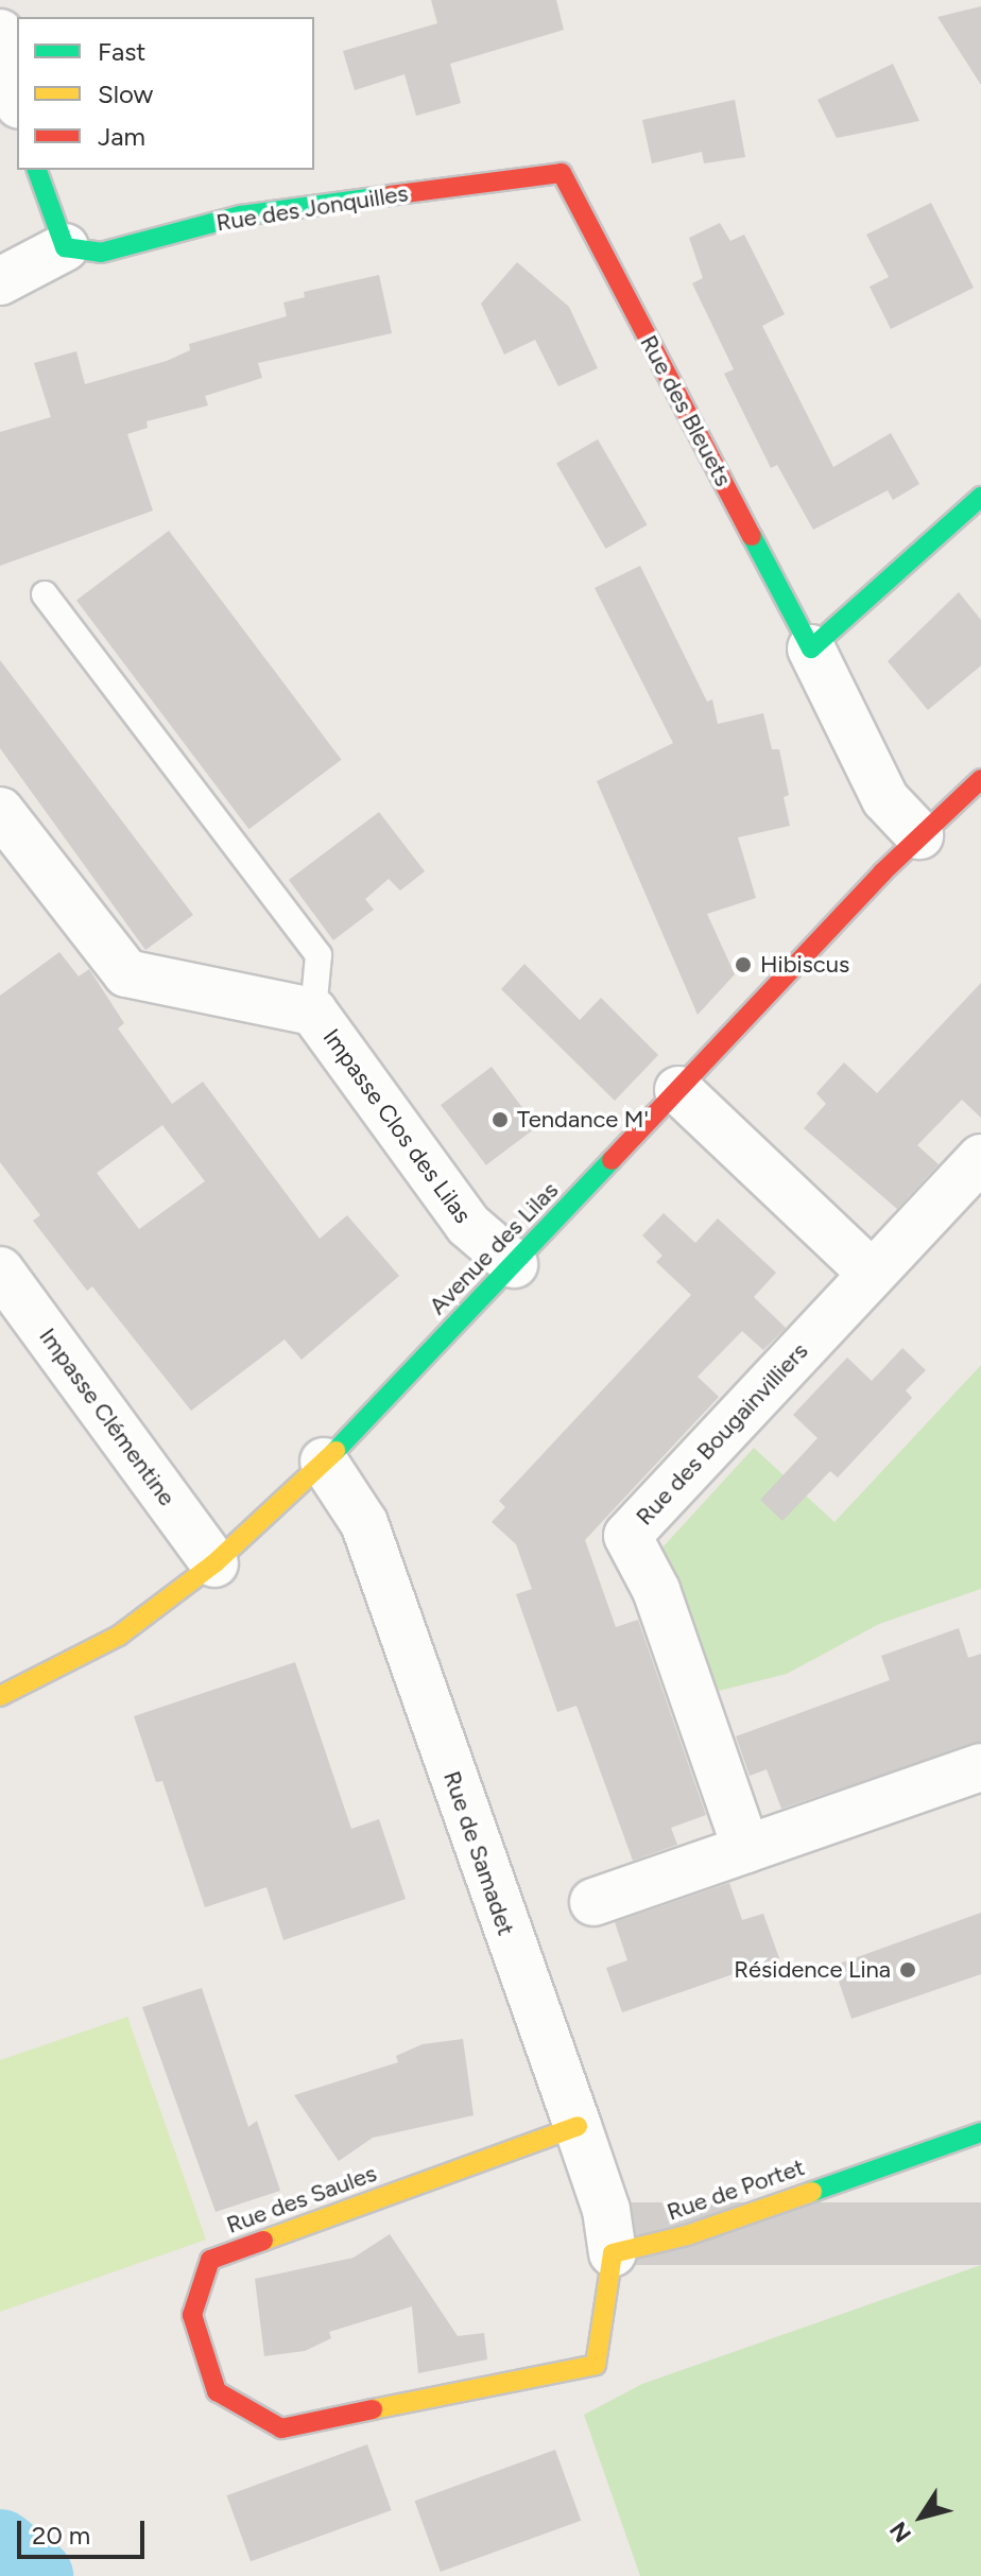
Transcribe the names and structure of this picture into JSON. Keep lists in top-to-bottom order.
{
  "streets": {
    "street": [
      "Rue des Jonquilles",
      "Rue des Bleuets",
      "Impasse Clos des Lilas",
      "Avenue des Lilas",
      "Impasse Clémentine",
      "Rue des Bougainvilliers",
      "Rue de Samadet",
      "Rue de Portet",
      "Rue des Saules"
    ]
  },
  "crossings": [
    ["Rue des Jonquilles", "Rue des Bleuets"],
    ["Rue des Bleuets", "Avenue des Lilas"],
    ["Impasse Clos des Lilas", "Avenue des Lilas"],
    ["Avenue des Lilas", "Impasse Clémentine"],
    ["Avenue des Lilas", "Rue de Samadet"],
    ["Rue de Samadet", "Rue de Portet"],
    ["Rue de Samadet", "Rue des Saules"],
    ["Rue de Portet", "Rue des Saules"]
  ],
  "places": ["Hibiscus", "Tendance M'", "Résidence Lina"],
  "legend": ["Fast", "Slow", "Jam"],
  "scale_bar": "20 m",
  "north": "bottom left"
}
